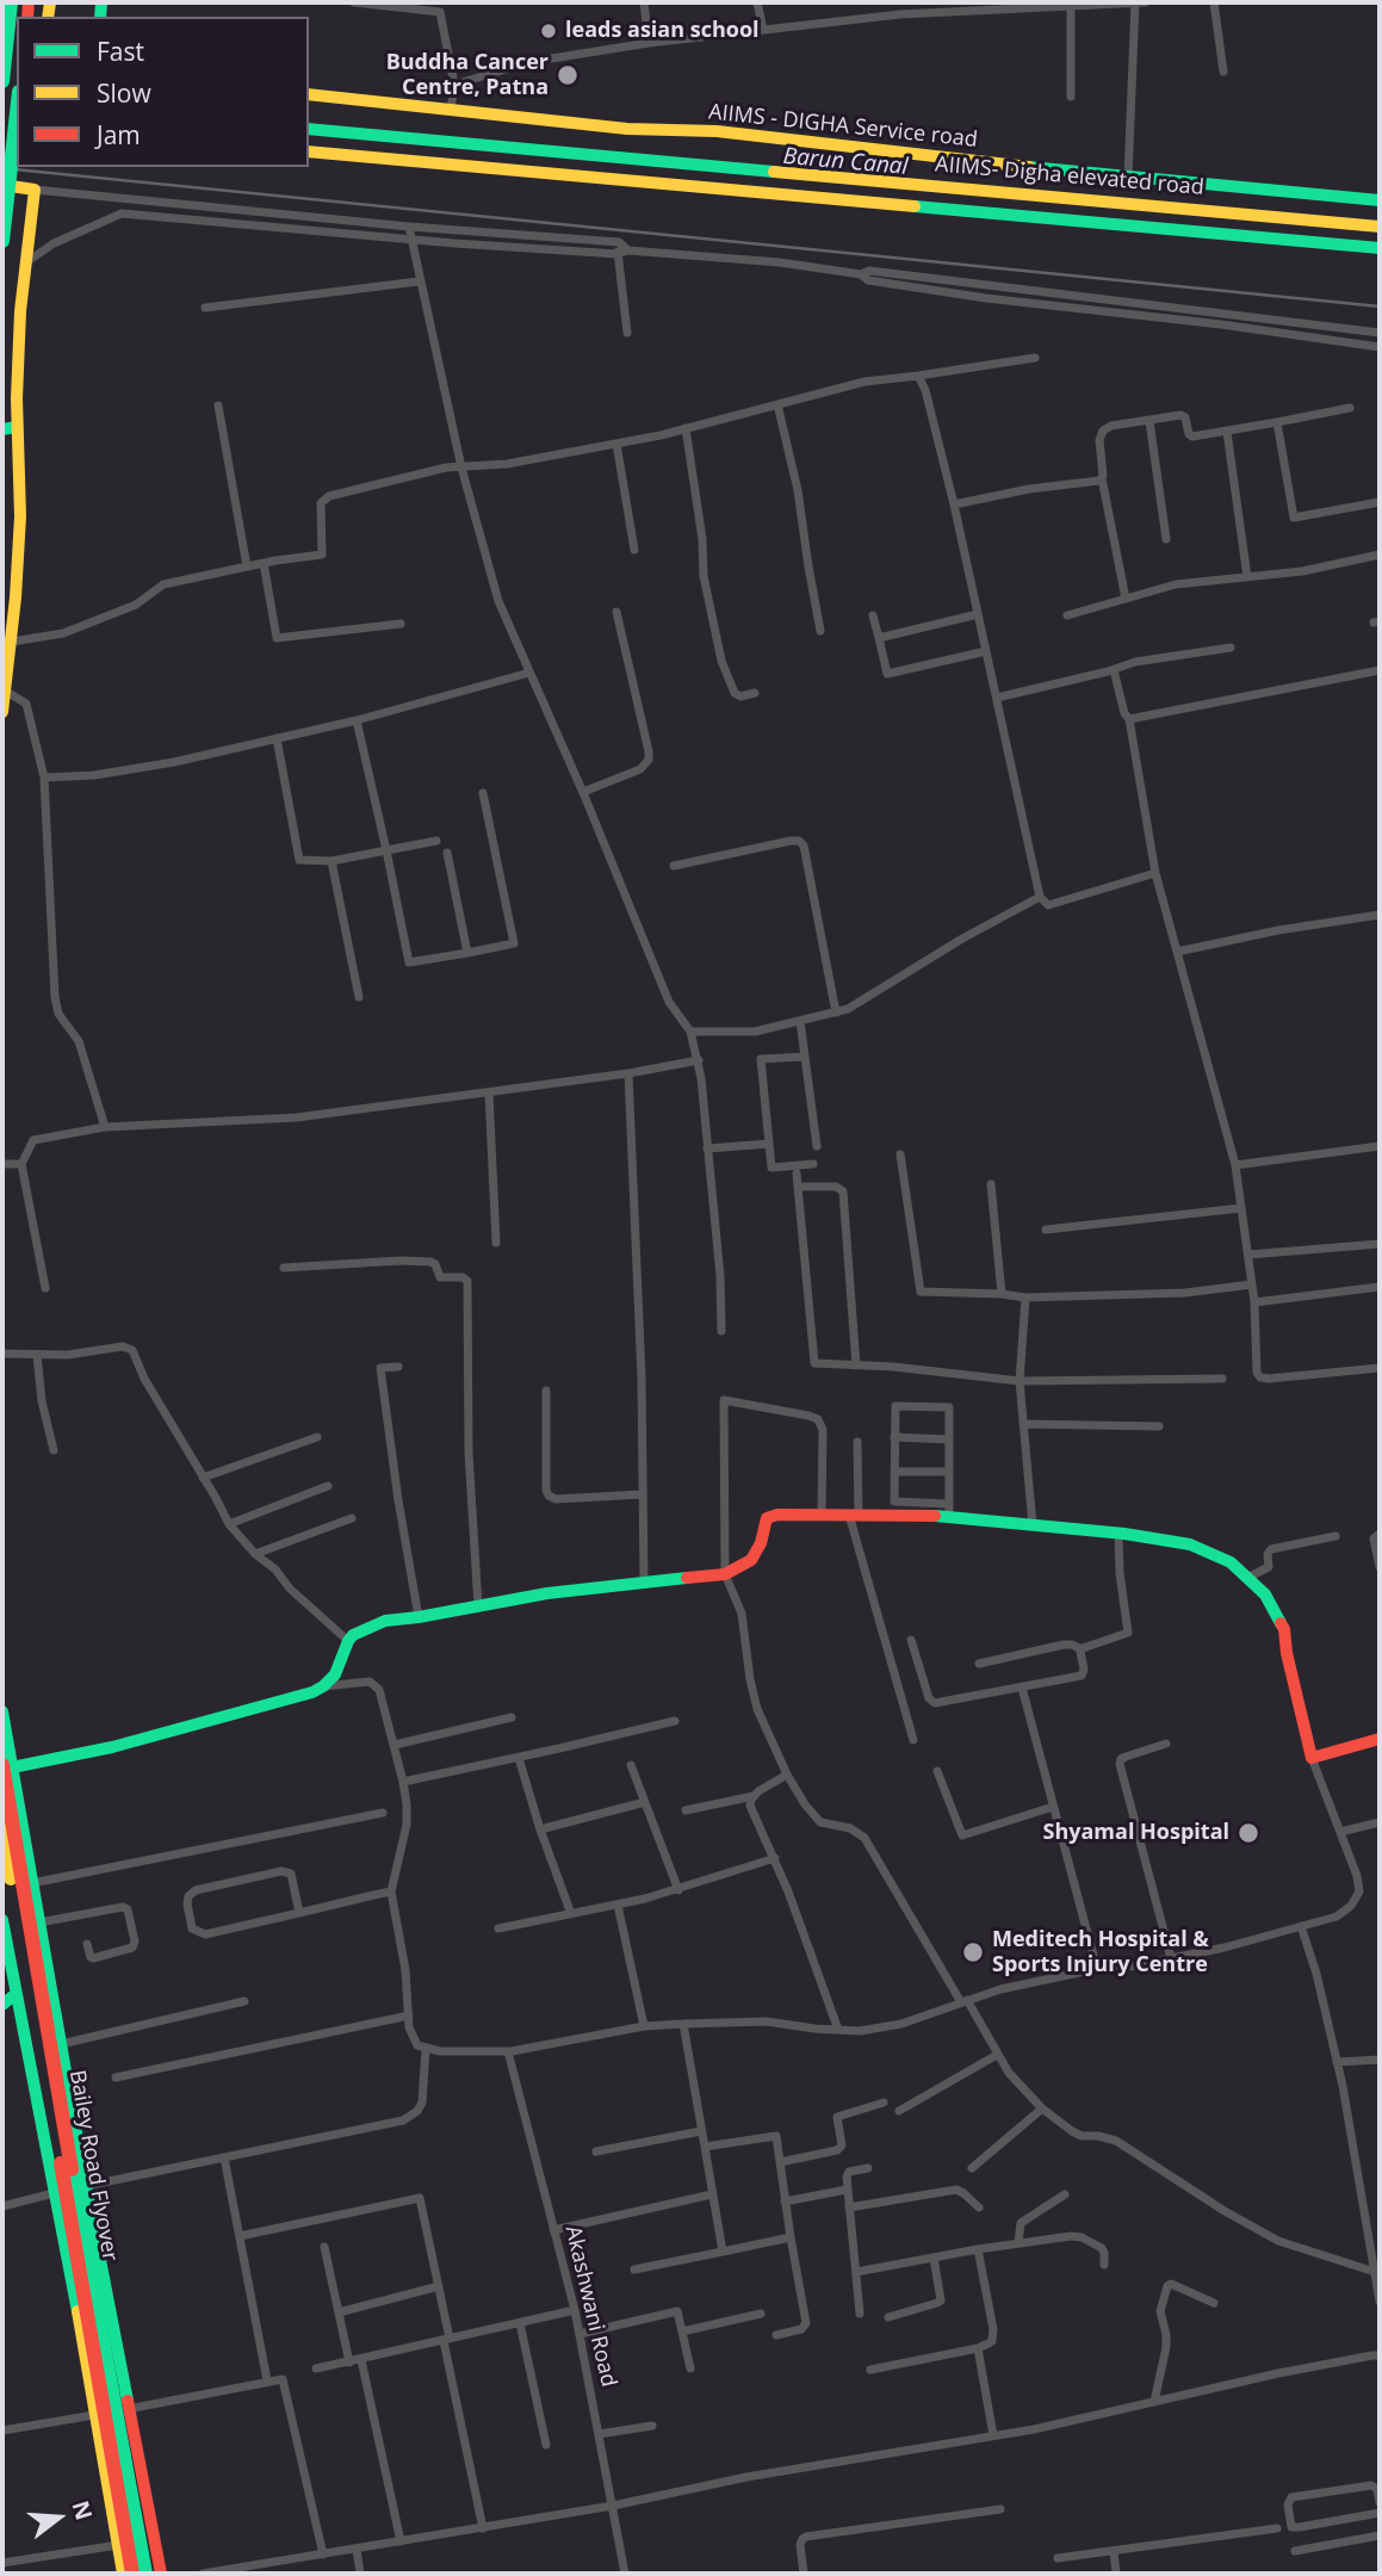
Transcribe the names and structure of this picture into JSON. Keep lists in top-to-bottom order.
{
  "streets": {
    "main road": ["AIIMS - DIGHA Service road", "AIIMS- Digha elevated road", "Bailey Road Flyover"],
    "street": ["Akashwani Road"]
  },
  "water": ["Barun Canal"],
  "places": [
    "leads asian school",
    "Buddha Cancer Centre, Patna",
    "Shyamal Hospital",
    "Meditech Hospital & Sports Injury Centre"
  ],
  "legend": ["Fast", "Slow", "Jam"],
  "north": "right"
}
